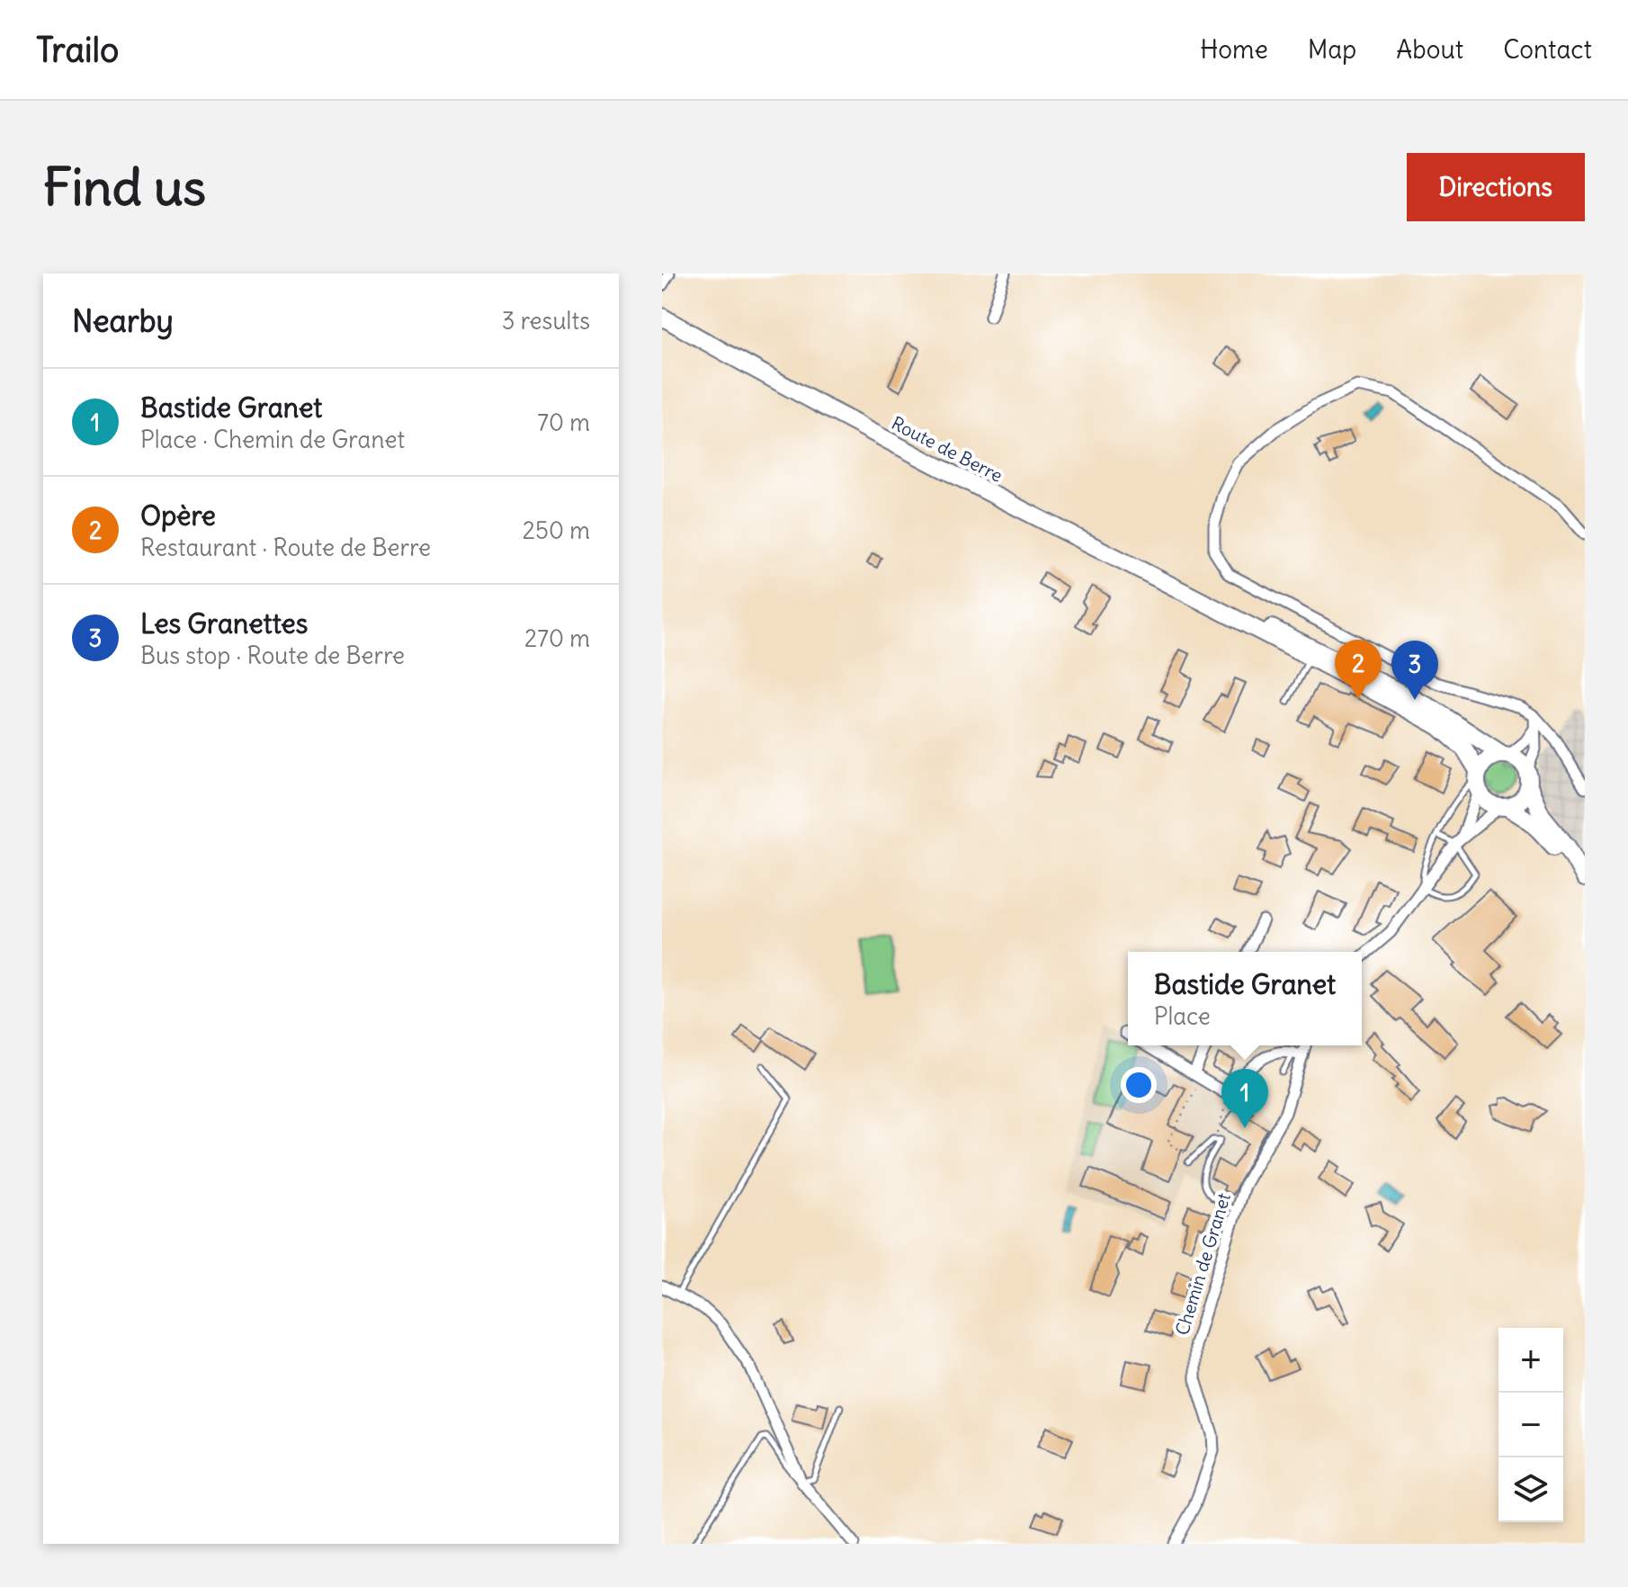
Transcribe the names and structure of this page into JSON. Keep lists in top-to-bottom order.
{
  "streets": {
    "main road": ["Route de Berre"],
    "street": ["Chemin de Granet"]
  },
  "page": {
    "header": "Trailo",
    "nav": [
      "Home",
      "Map",
      "About",
      "Contact"
    ],
    "buttons": "Directions",
    "title": "Find us",
    "heading": ["Nearby", "3 results"],
    "list": [
      {
        "mark": "1",
        "name": "Bastide Granet",
        "note": "Place · Chemin de Granet",
        "value": "70 m"
      },
      {
        "mark": "2",
        "name": "Opère",
        "note": "Restaurant · Route de Berre",
        "value": "250 m"
      },
      {
        "mark": "3",
        "name": "Les Granettes",
        "note": "Bus stop · Route de Berre",
        "value": "270 m"
      }
    ],
    "pins": ["2", "3", "1"],
    "popup": ["Bastide Granet", "Place"],
    "map_buttons": ["+", "−"]
  }
}
